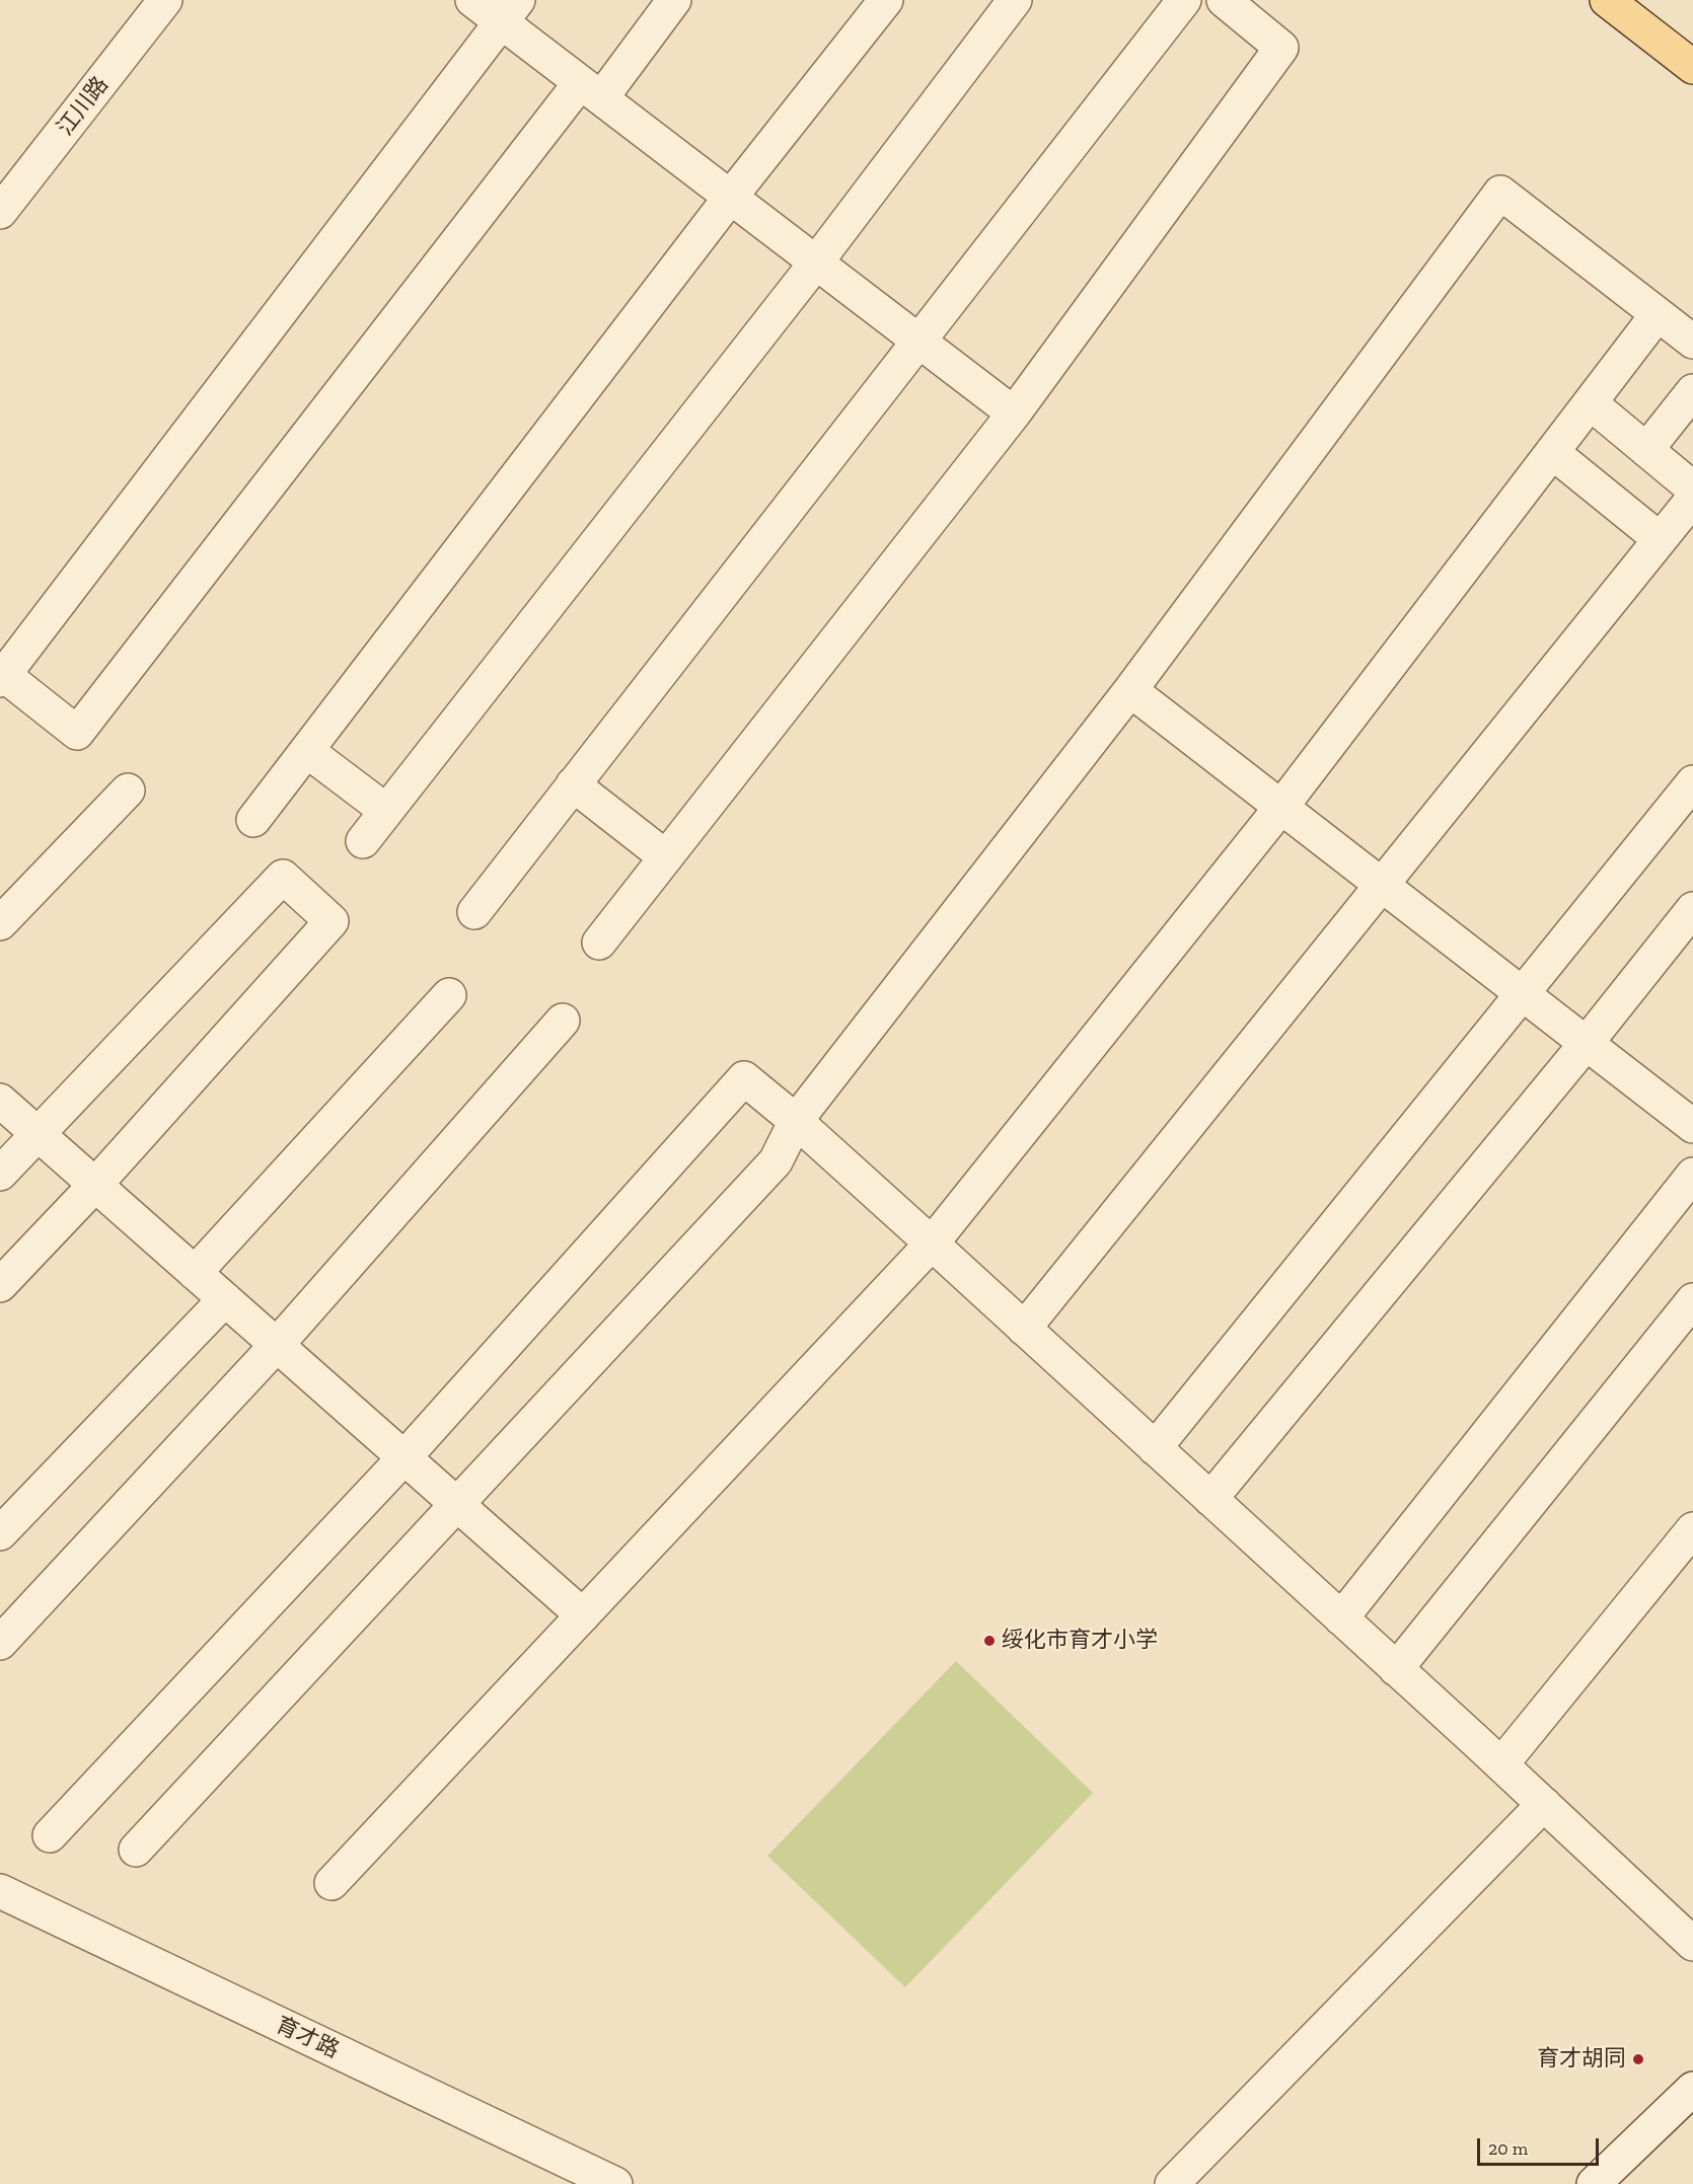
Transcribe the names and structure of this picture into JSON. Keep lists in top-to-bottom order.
{
  "streets": {
    "street": ["江川路", "育才路"]
  },
  "places": ["绥化市育才小学", "育才胡同"],
  "scale_bar": "20 m"
}
